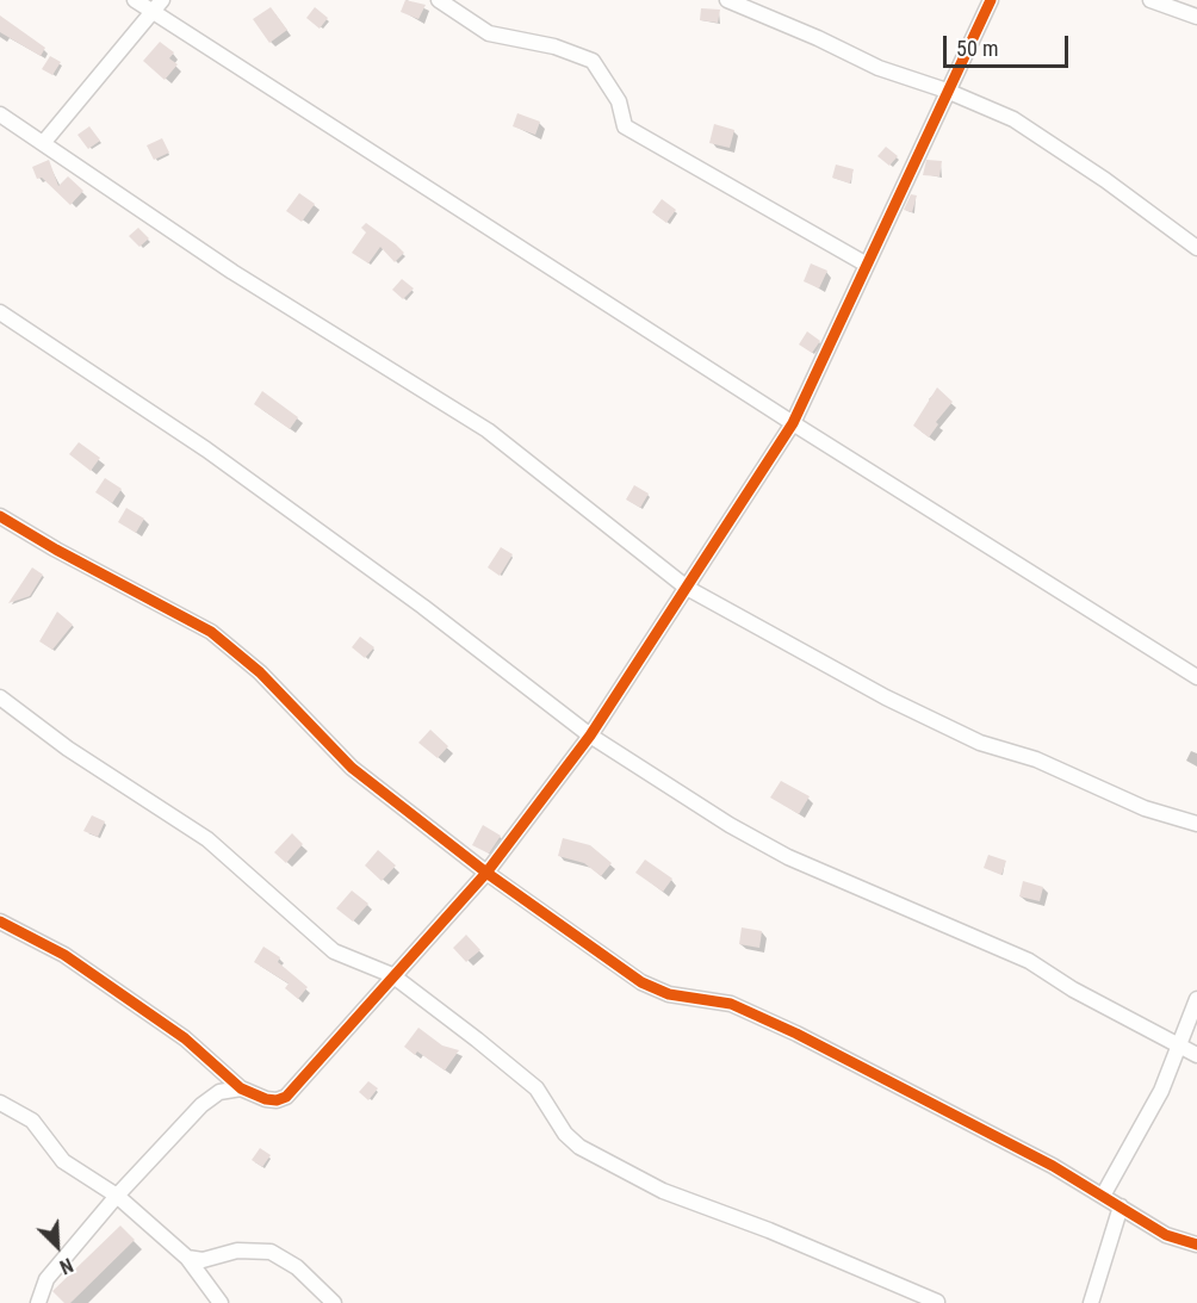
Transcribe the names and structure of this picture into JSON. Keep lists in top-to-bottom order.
{
  "scale_bar": "50 m",
  "north": "bottom right"
}
